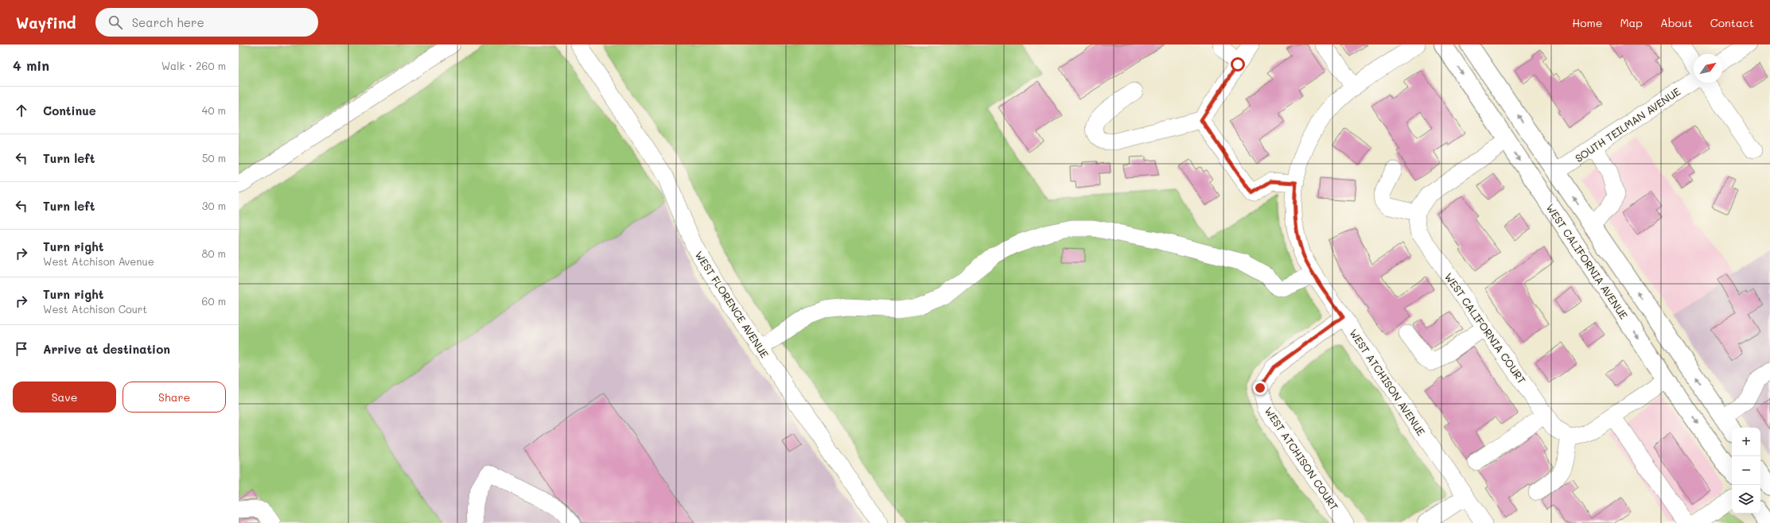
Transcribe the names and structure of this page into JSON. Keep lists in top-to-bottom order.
{
  "streets": {
    "main road": ["WEST CALIFORNIA AVENUE"],
    "street": [
      "SOUTH TEILMAN AVENUE",
      "WEST FLORENCE AVENUE",
      "WEST CALIFORNIA COURT",
      "WEST ATCHISON AVENUE",
      "WEST ATCHISON COURT"
    ]
  },
  "crossings": [
    ["WEST ATCHISON AVENUE", "WEST ATCHISON COURT"]
  ],
  "north": "top right",
  "page": {
    "header": "Wayfind",
    "search": "Search here",
    "nav": [
      "Home",
      "Map",
      "About",
      "Contact"
    ],
    "heading": ["4 min", "Walk · 260 m"],
    "list": [
      ["Continue", "40 m"],
      ["Turn left", "50 m"],
      ["Turn left", "30 m"],
      ["Turn right", "West Atchison Avenue", "80 m"],
      ["Turn right", "West Atchison Court", "60 m"],
      "Arrive at destination"
    ],
    "buttons": ["Save", "Share"],
    "map_buttons": ["+", "−"]
  }
}
